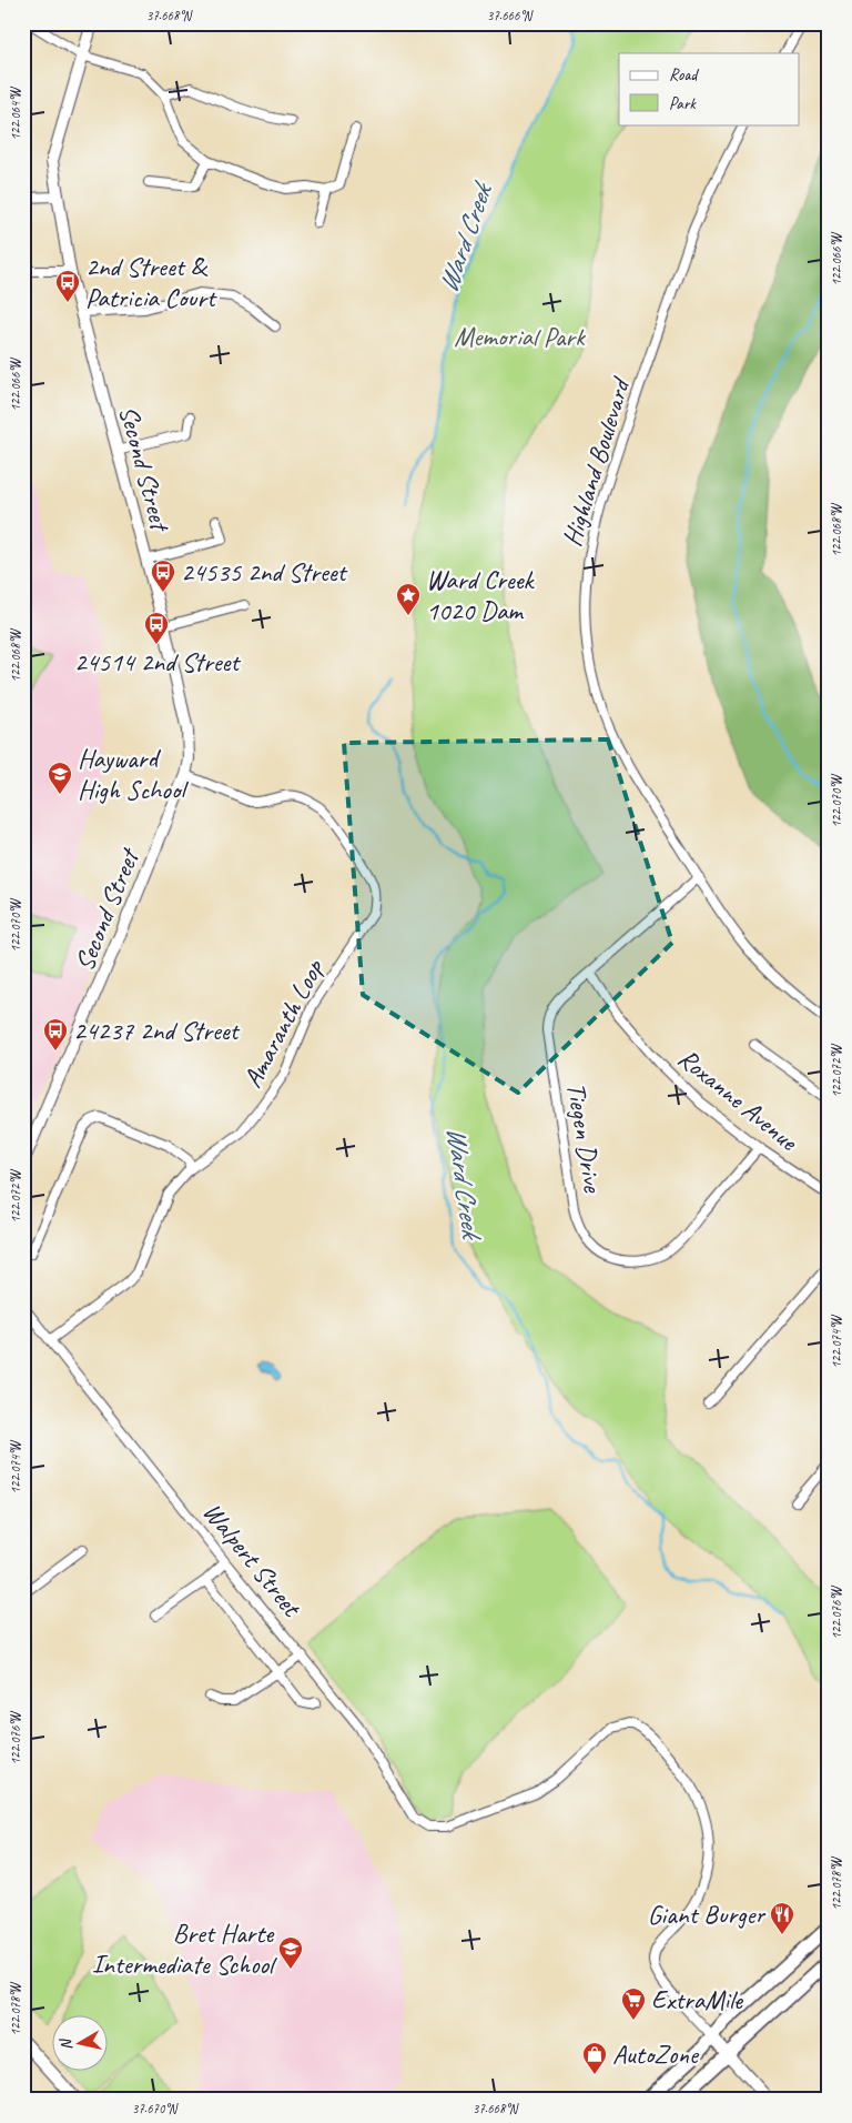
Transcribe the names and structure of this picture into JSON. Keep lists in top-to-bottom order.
{
  "streets": {
    "street": [
      "Highland Boulevard",
      "Second Street",
      "Amaranth Loop",
      "Roxanne Avenue",
      "Tiegen Drive",
      "Walpert Street"
    ]
  },
  "crossings": [
    ["Highland Boulevard", "Tiegen Drive"],
    ["Second Street", "Amaranth Loop"],
    ["Amaranth Loop", "Walpert Street"],
    ["Roxanne Avenue", "Tiegen Drive"]
  ],
  "water": ["Ward Creek"],
  "parks": ["Memorial Park"],
  "places": {
    "bus stop": [
      "2nd Street & Patricia Court",
      "24535 2nd Street",
      "24514 2nd Street",
      "24237 2nd Street"
    ],
    "place": ["Ward Creek 1020 Dam"],
    "school or university": ["Hayward High School", "Bret Harte Intermediate School"],
    "restaurant": ["Giant Burger"],
    "supermarket": ["ExtraMile"],
    "shop": ["AutoZone"]
  },
  "legend": ["Road", "Park"],
  "north": "left",
  "coordinates": [
    "37.668°N",
    "37.666°N",
    "122.064°W",
    "122.066°W",
    "122.068°W",
    "122.070°W",
    "122.072°W",
    "122.074°W",
    "122.076°W",
    "122.078°W",
    "37.670°N"
  ]
}
